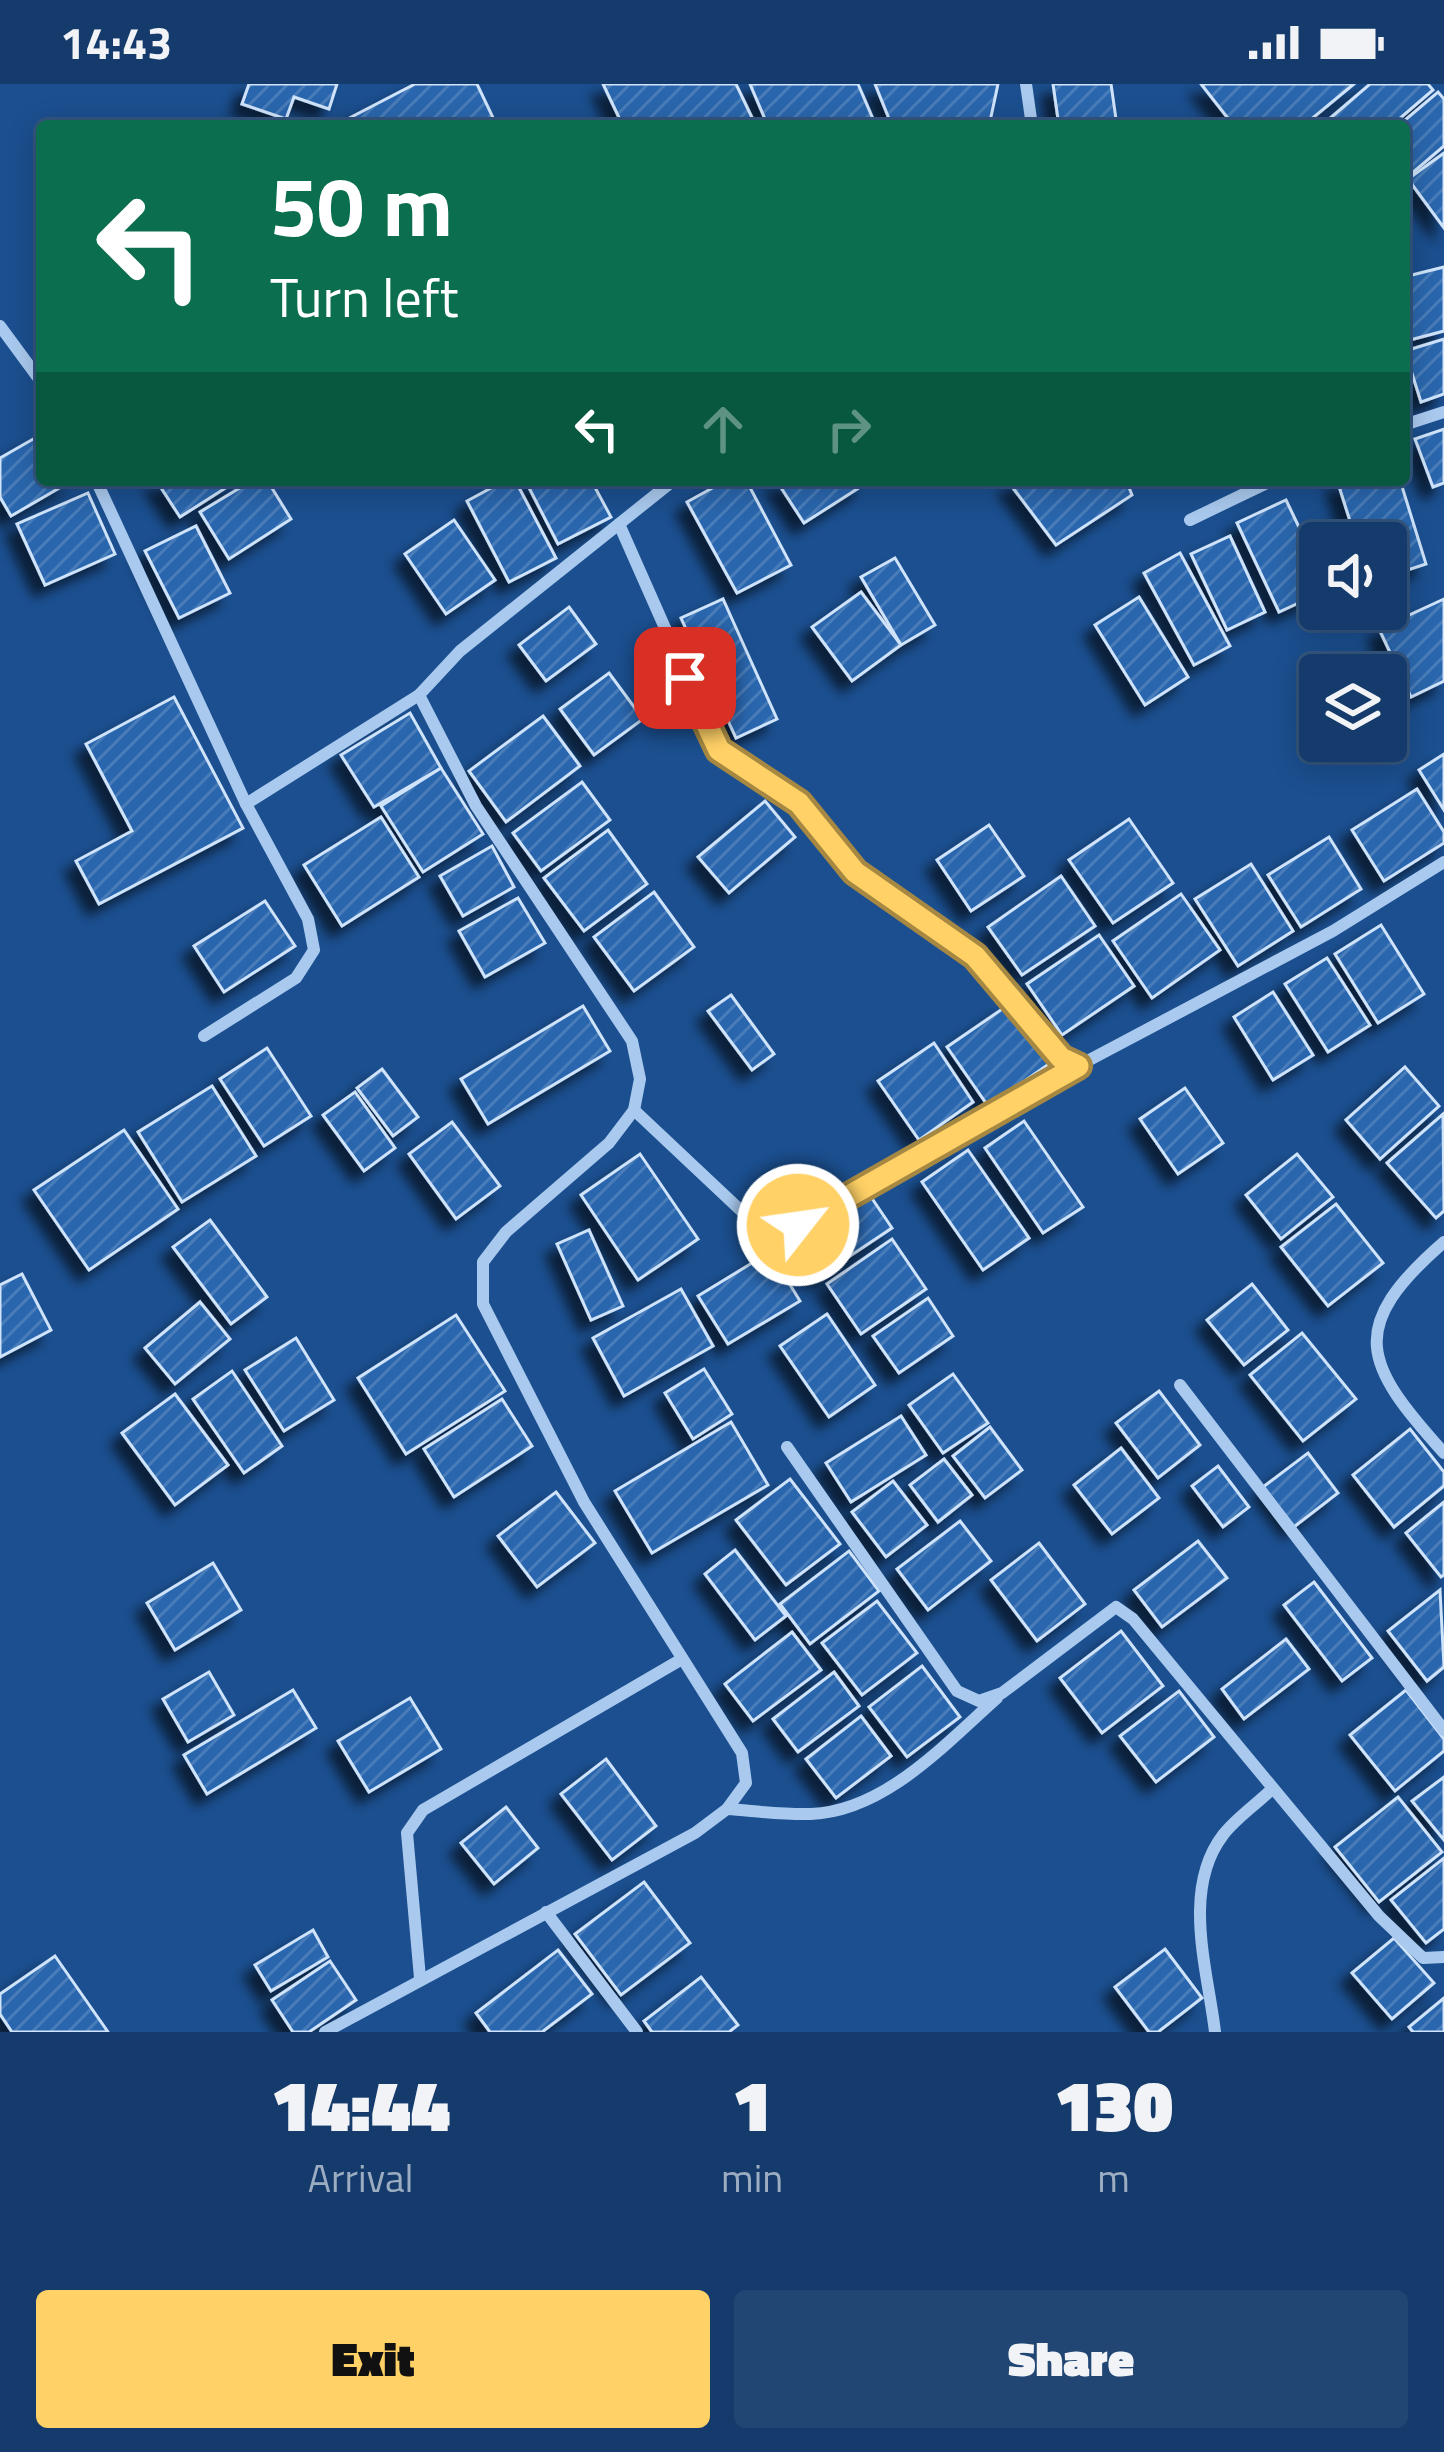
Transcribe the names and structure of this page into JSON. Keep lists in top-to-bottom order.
{
  "page": {
    "status": "14:43",
    "turn": ["50 m", "Turn left"],
    "eta": [
      "14:44",
      "Arrival",
      "1",
      "min",
      "130",
      "m"
    ],
    "buttons": ["Exit", "Share"]
  }
}
